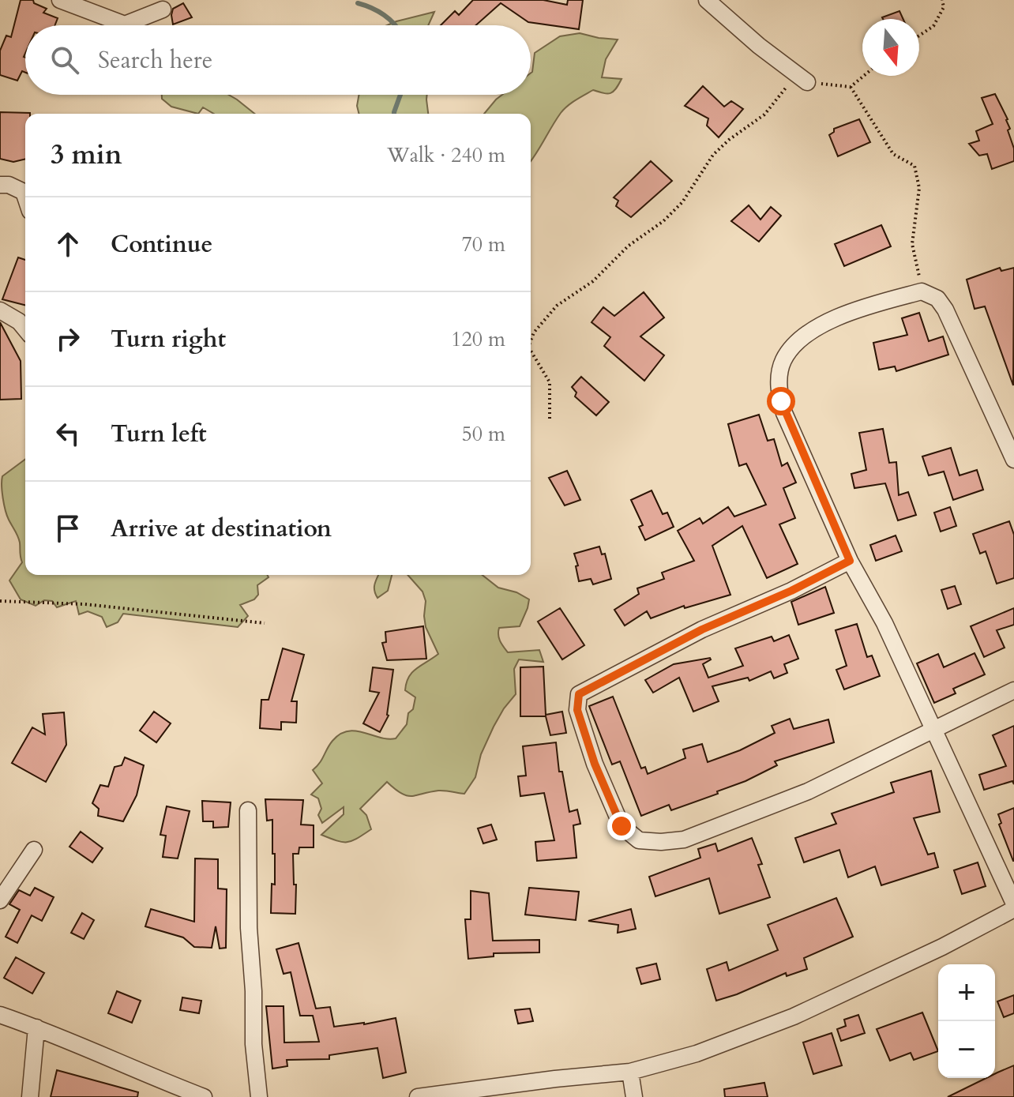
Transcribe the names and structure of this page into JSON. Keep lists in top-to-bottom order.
{
  "north": "bottom",
  "page": {
    "search": "Search here",
    "heading": ["3 min", "Walk · 240 m"],
    "list": [
      ["Continue", "70 m"],
      ["Turn right", "120 m"],
      ["Turn left", "50 m"],
      "Arrive at destination"
    ],
    "map_buttons": ["+", "−"]
  }
}
